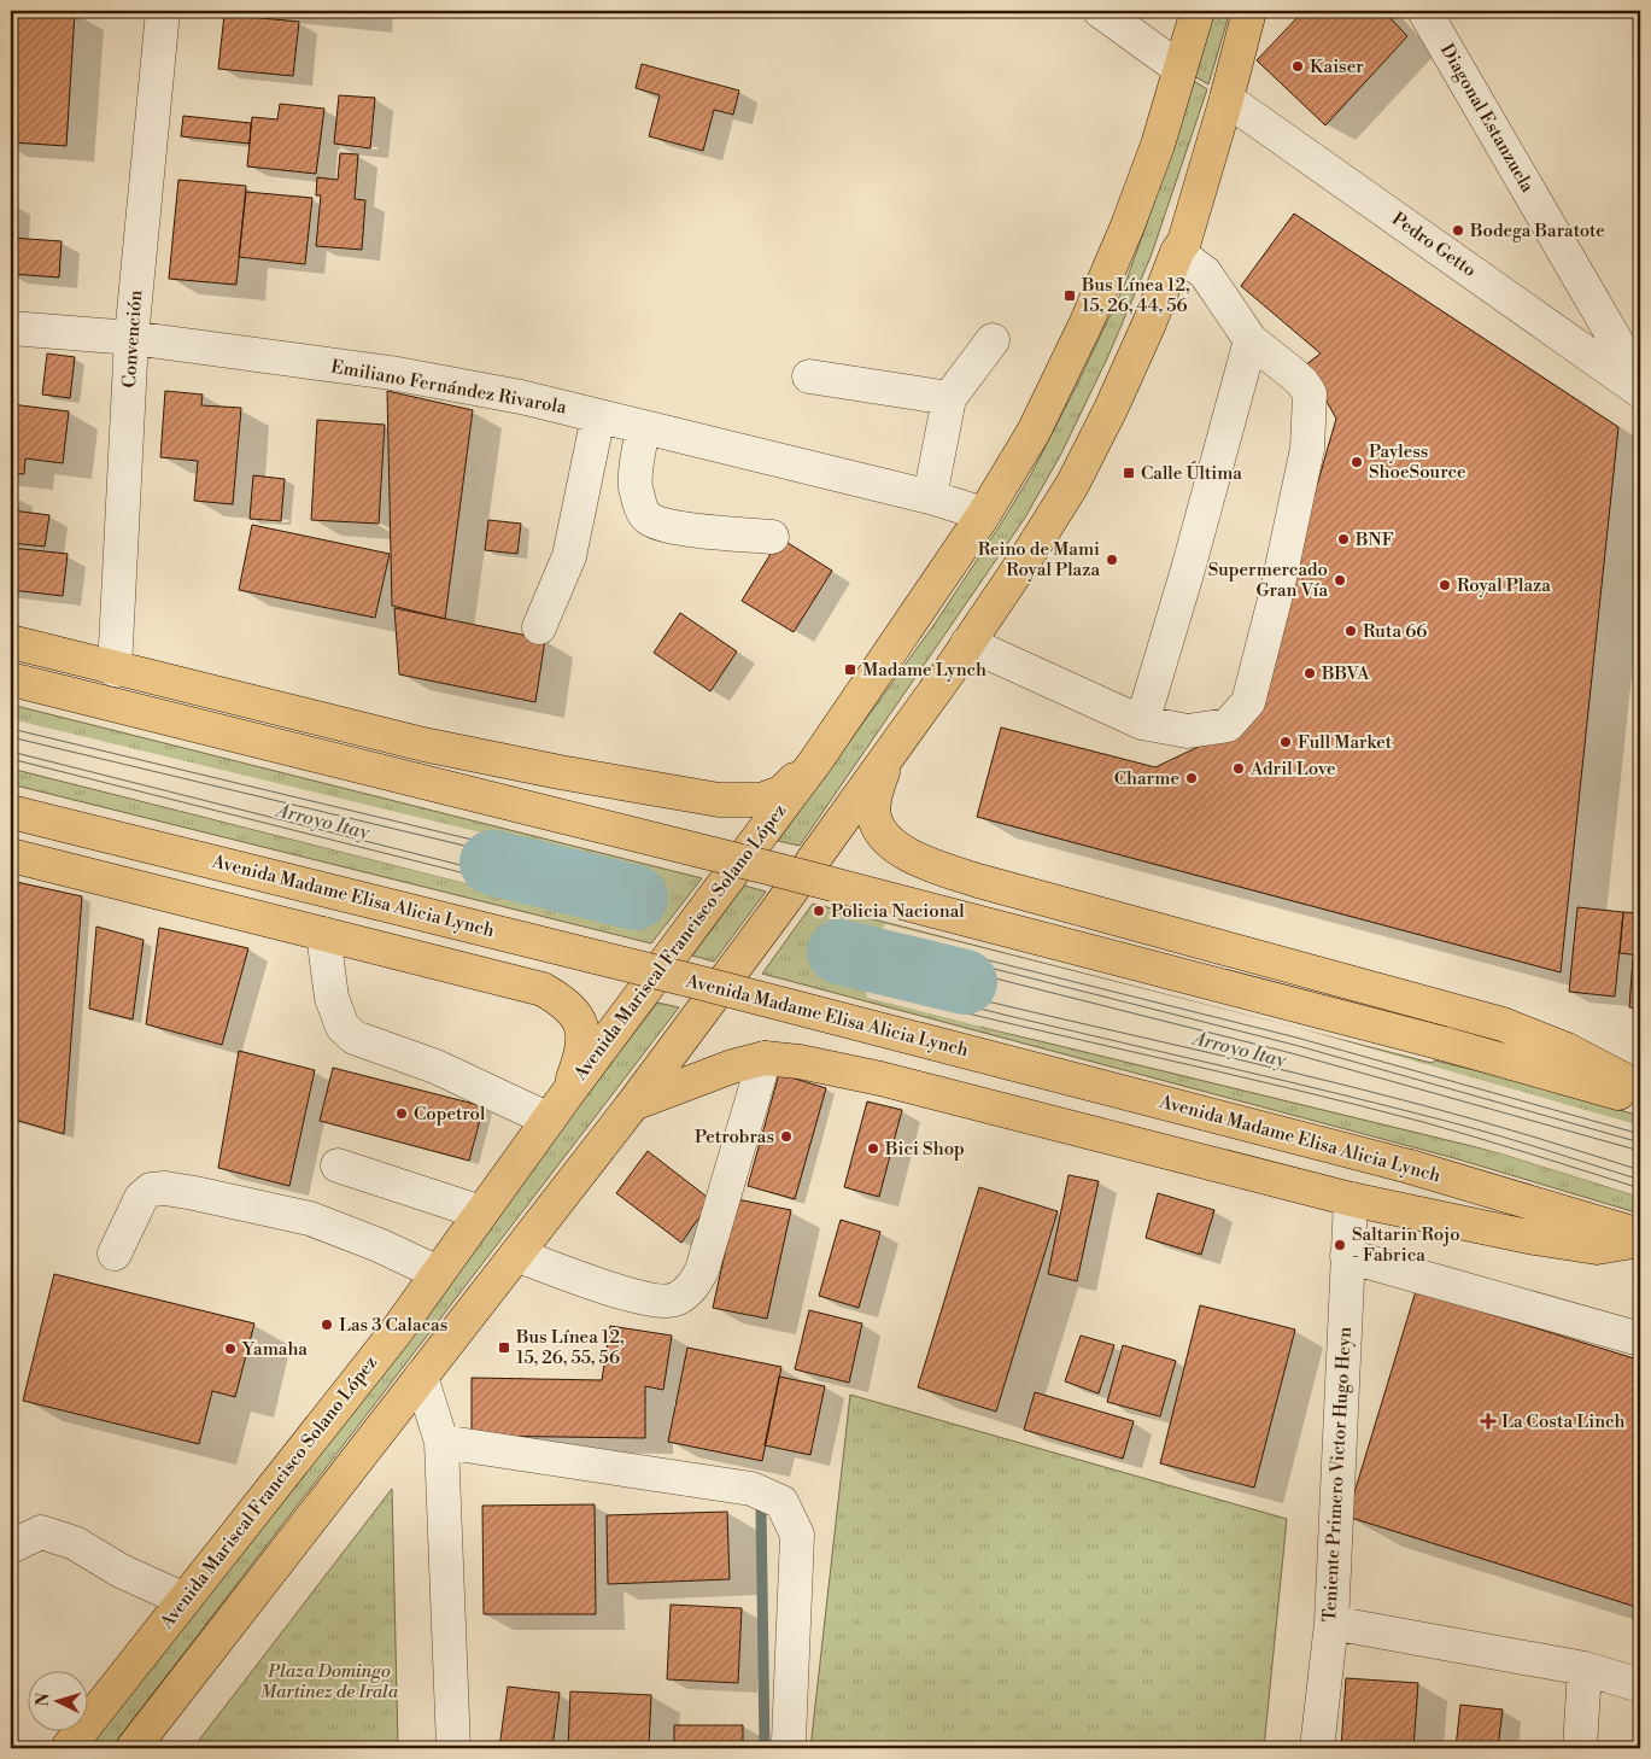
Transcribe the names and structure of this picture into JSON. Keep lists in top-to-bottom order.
{
  "streets": {
    "highway": ["Avenida Madame Elisa Alicia Lynch", "Avenida Mariscal Francisco Solano López"],
    "street": [
      "Diagonal Estanzuela",
      "Pedro Getto",
      "Convención",
      "Emiliano Fernández Rivarola",
      "Teniente Primero Victor Hugo Heyn"
    ]
  },
  "crossings": [
    ["Convención", "Emiliano Fernández Rivarola"],
    ["Emiliano Fernández Rivarola", "Avenida Mariscal Francisco Solano López"]
  ],
  "water": ["Arroyo Itay"],
  "parks": ["Plaza Domingo Martinez de Irala"],
  "places": {
    "other": [
      "Kaiser",
      "Bodega Baratote",
      "Payless ShoeSource",
      "BNF",
      "Reino de Mami Royal Plaza",
      "Supermercado Gran Vía",
      "Royal Plaza",
      "Ruta 66",
      "BBVA",
      "Full Market",
      "Adril Love",
      "Charme",
      "Policia Nacional",
      "Copetrol",
      "Petrobras",
      "Bici Shop",
      "Saltarin Rojo - Fabrica",
      "Las 3 Calacas",
      "Yamaha"
    ],
    "transit": [
      "Bus Línea 12, 15, 26, 44, 56",
      "Calle Última",
      "Madame Lynch",
      "Bus Línea 12, 15, 26, 55, 56"
    ],
    "health": ["La Costa Linch"]
  },
  "north": "left"
}
